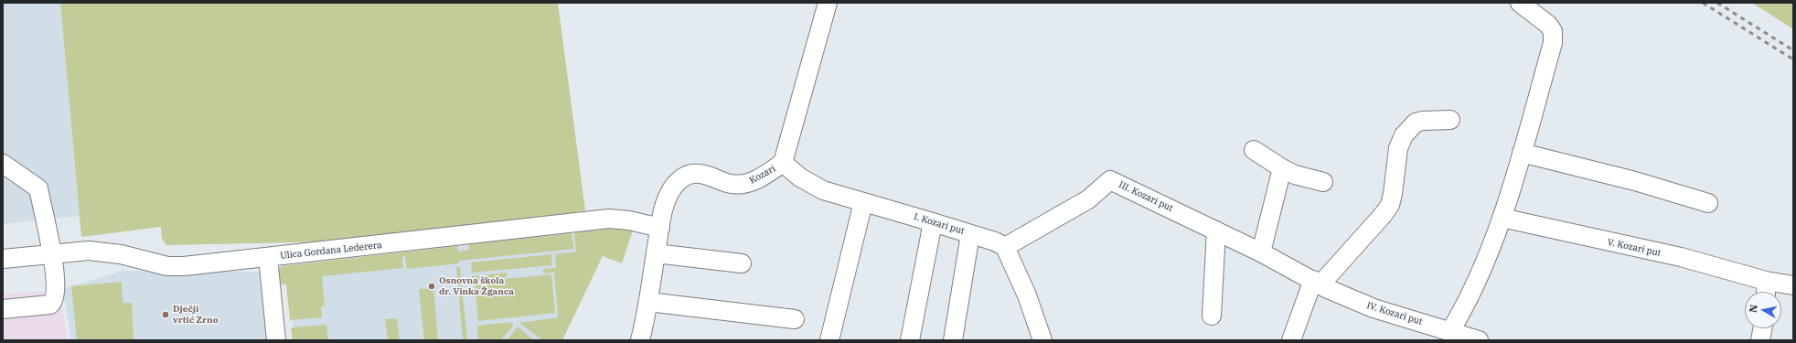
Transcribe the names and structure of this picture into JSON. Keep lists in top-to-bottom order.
{
  "streets": {
    "street": [
      "Kozari",
      "III. Kozari put",
      "I. Kozari put",
      "V. Kozari put",
      "Ulica Gordana Lederera",
      "IV. Kozari put"
    ]
  },
  "crossings": [
    ["Kozari", "I. Kozari put"],
    ["Kozari", "Ulica Gordana Lederera"],
    ["III. Kozari put", "I. Kozari put"],
    ["III. Kozari put", "IV. Kozari put"]
  ],
  "places": ["Osnovna škola dr. Vinka Žganca", "Dječji vrtić Zrno"],
  "north": "left"
}
